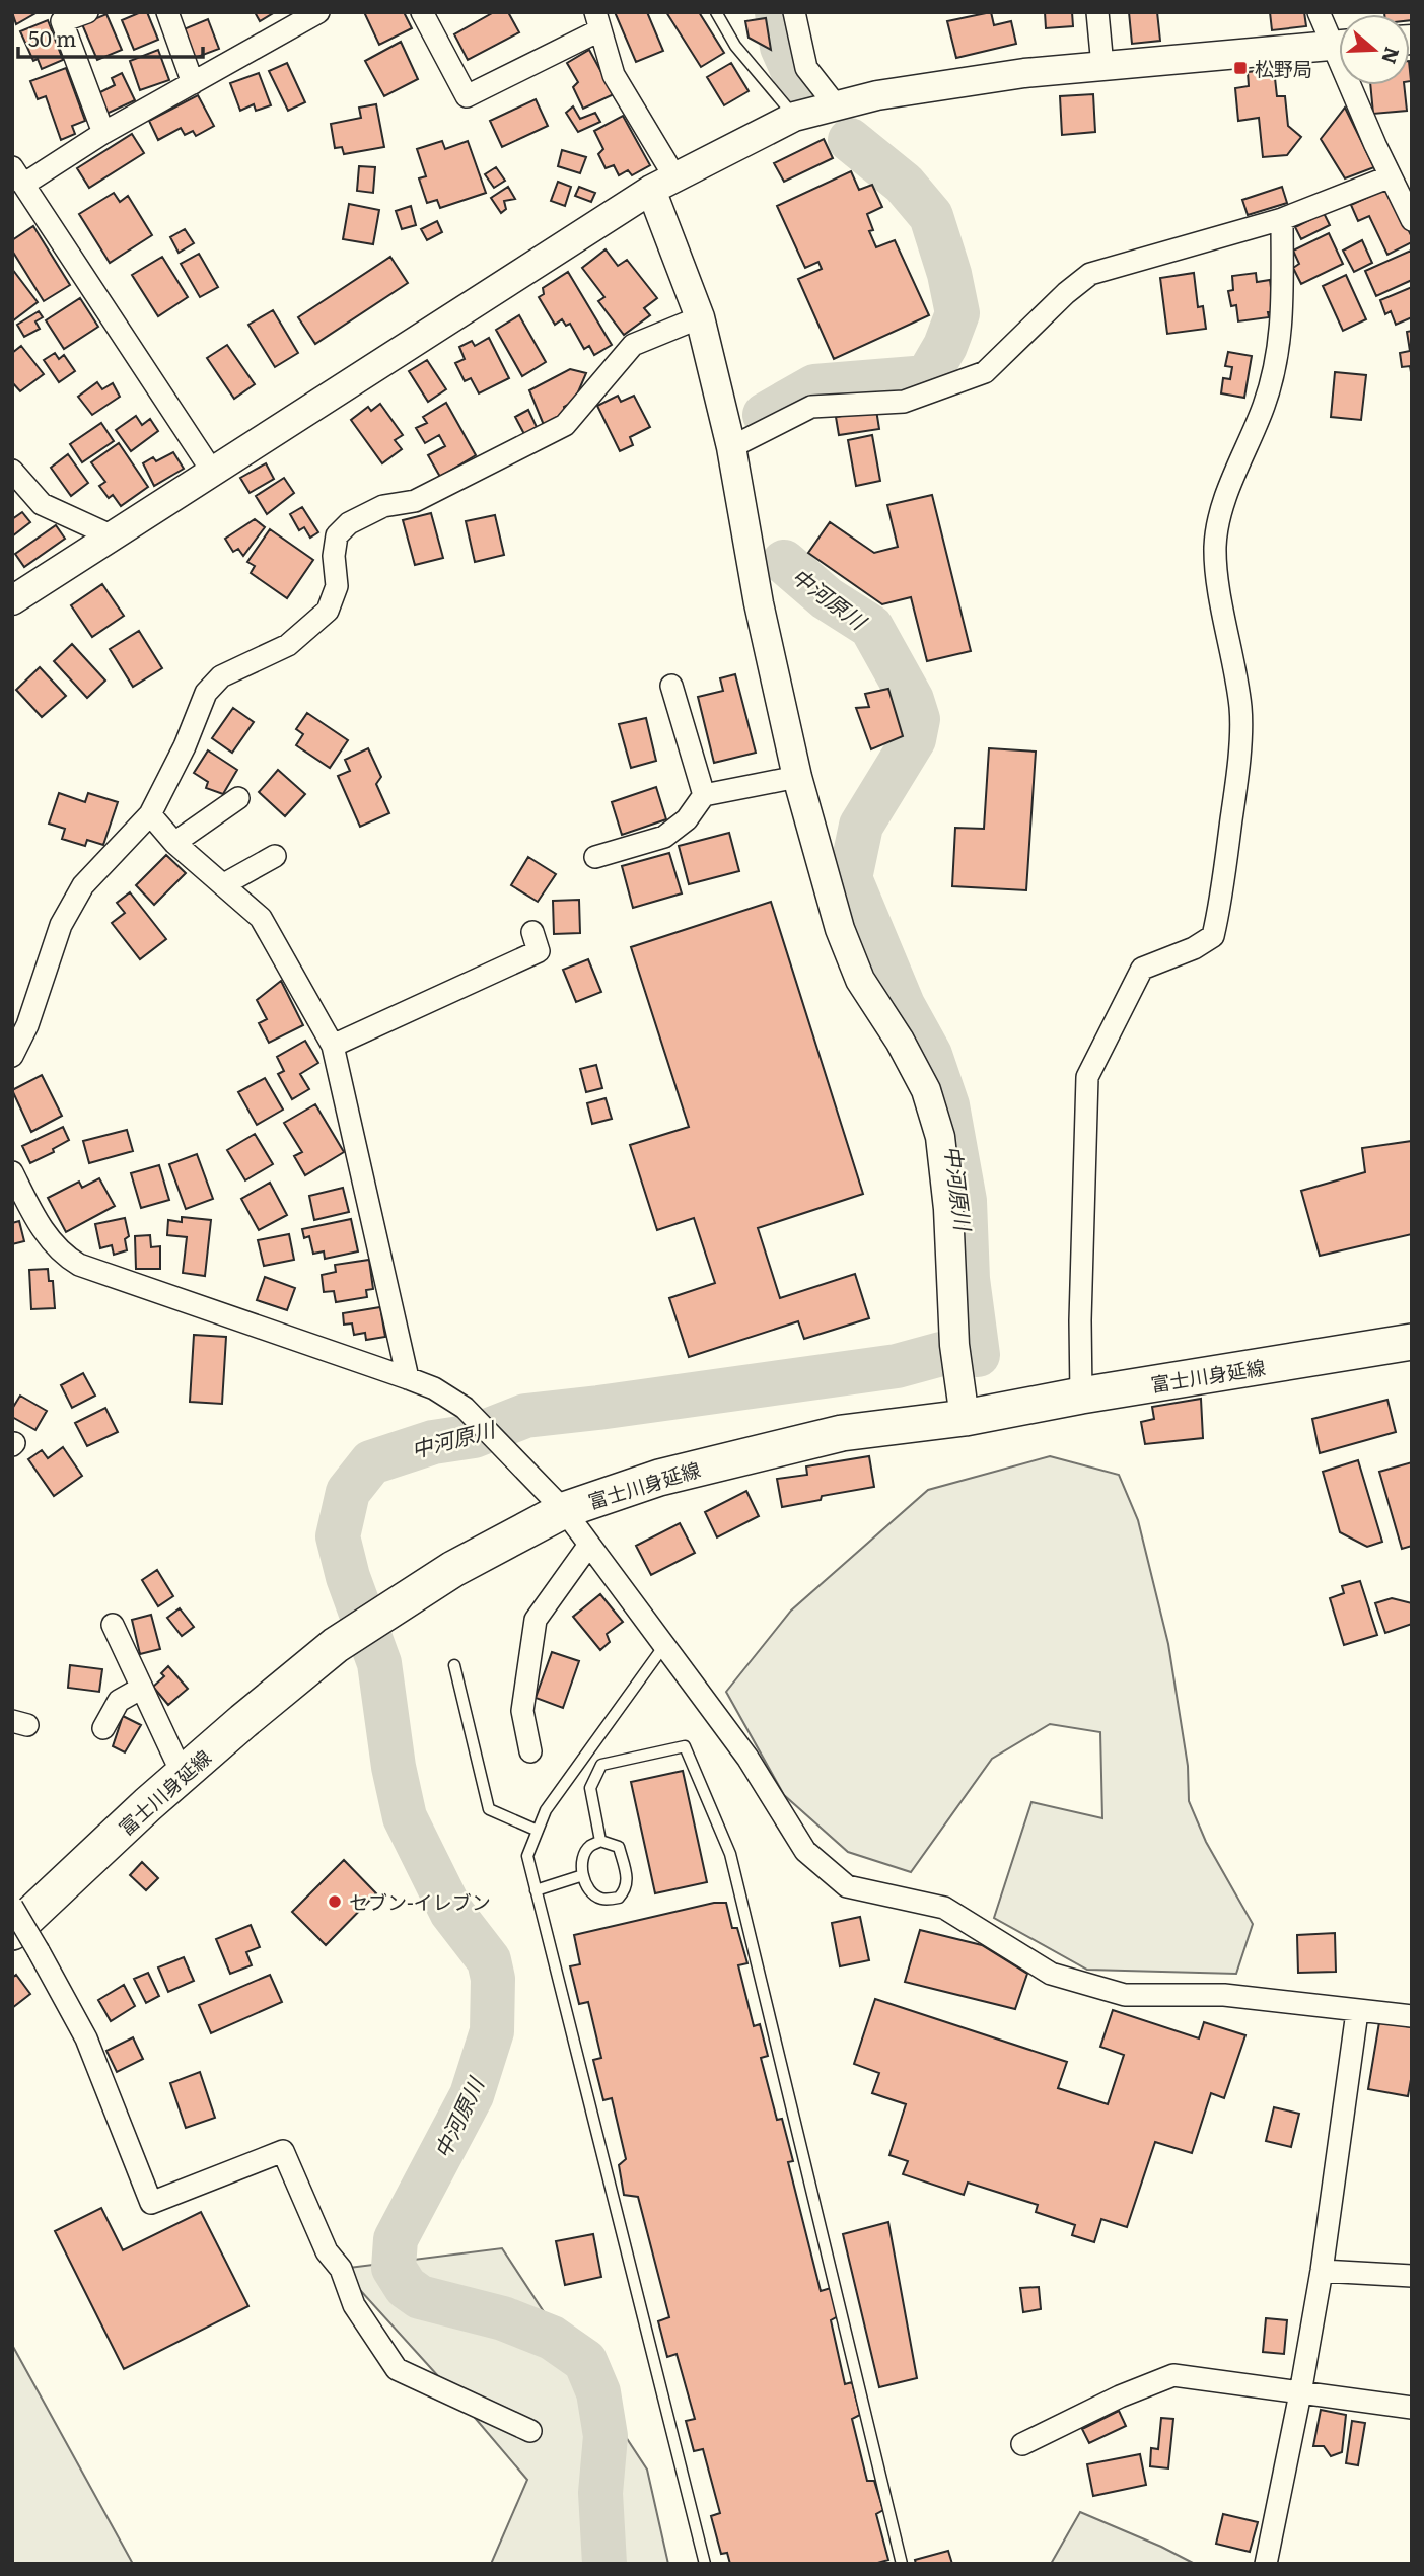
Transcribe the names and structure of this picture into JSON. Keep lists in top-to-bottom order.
{
  "streets": {
    "main road": ["富士川身延線"]
  },
  "water": ["中河原川"],
  "places": {
    "transit": ["松野局"],
    "other": ["セブン-イレブン"]
  },
  "scale_bar": "50 m",
  "north": "right"
}
